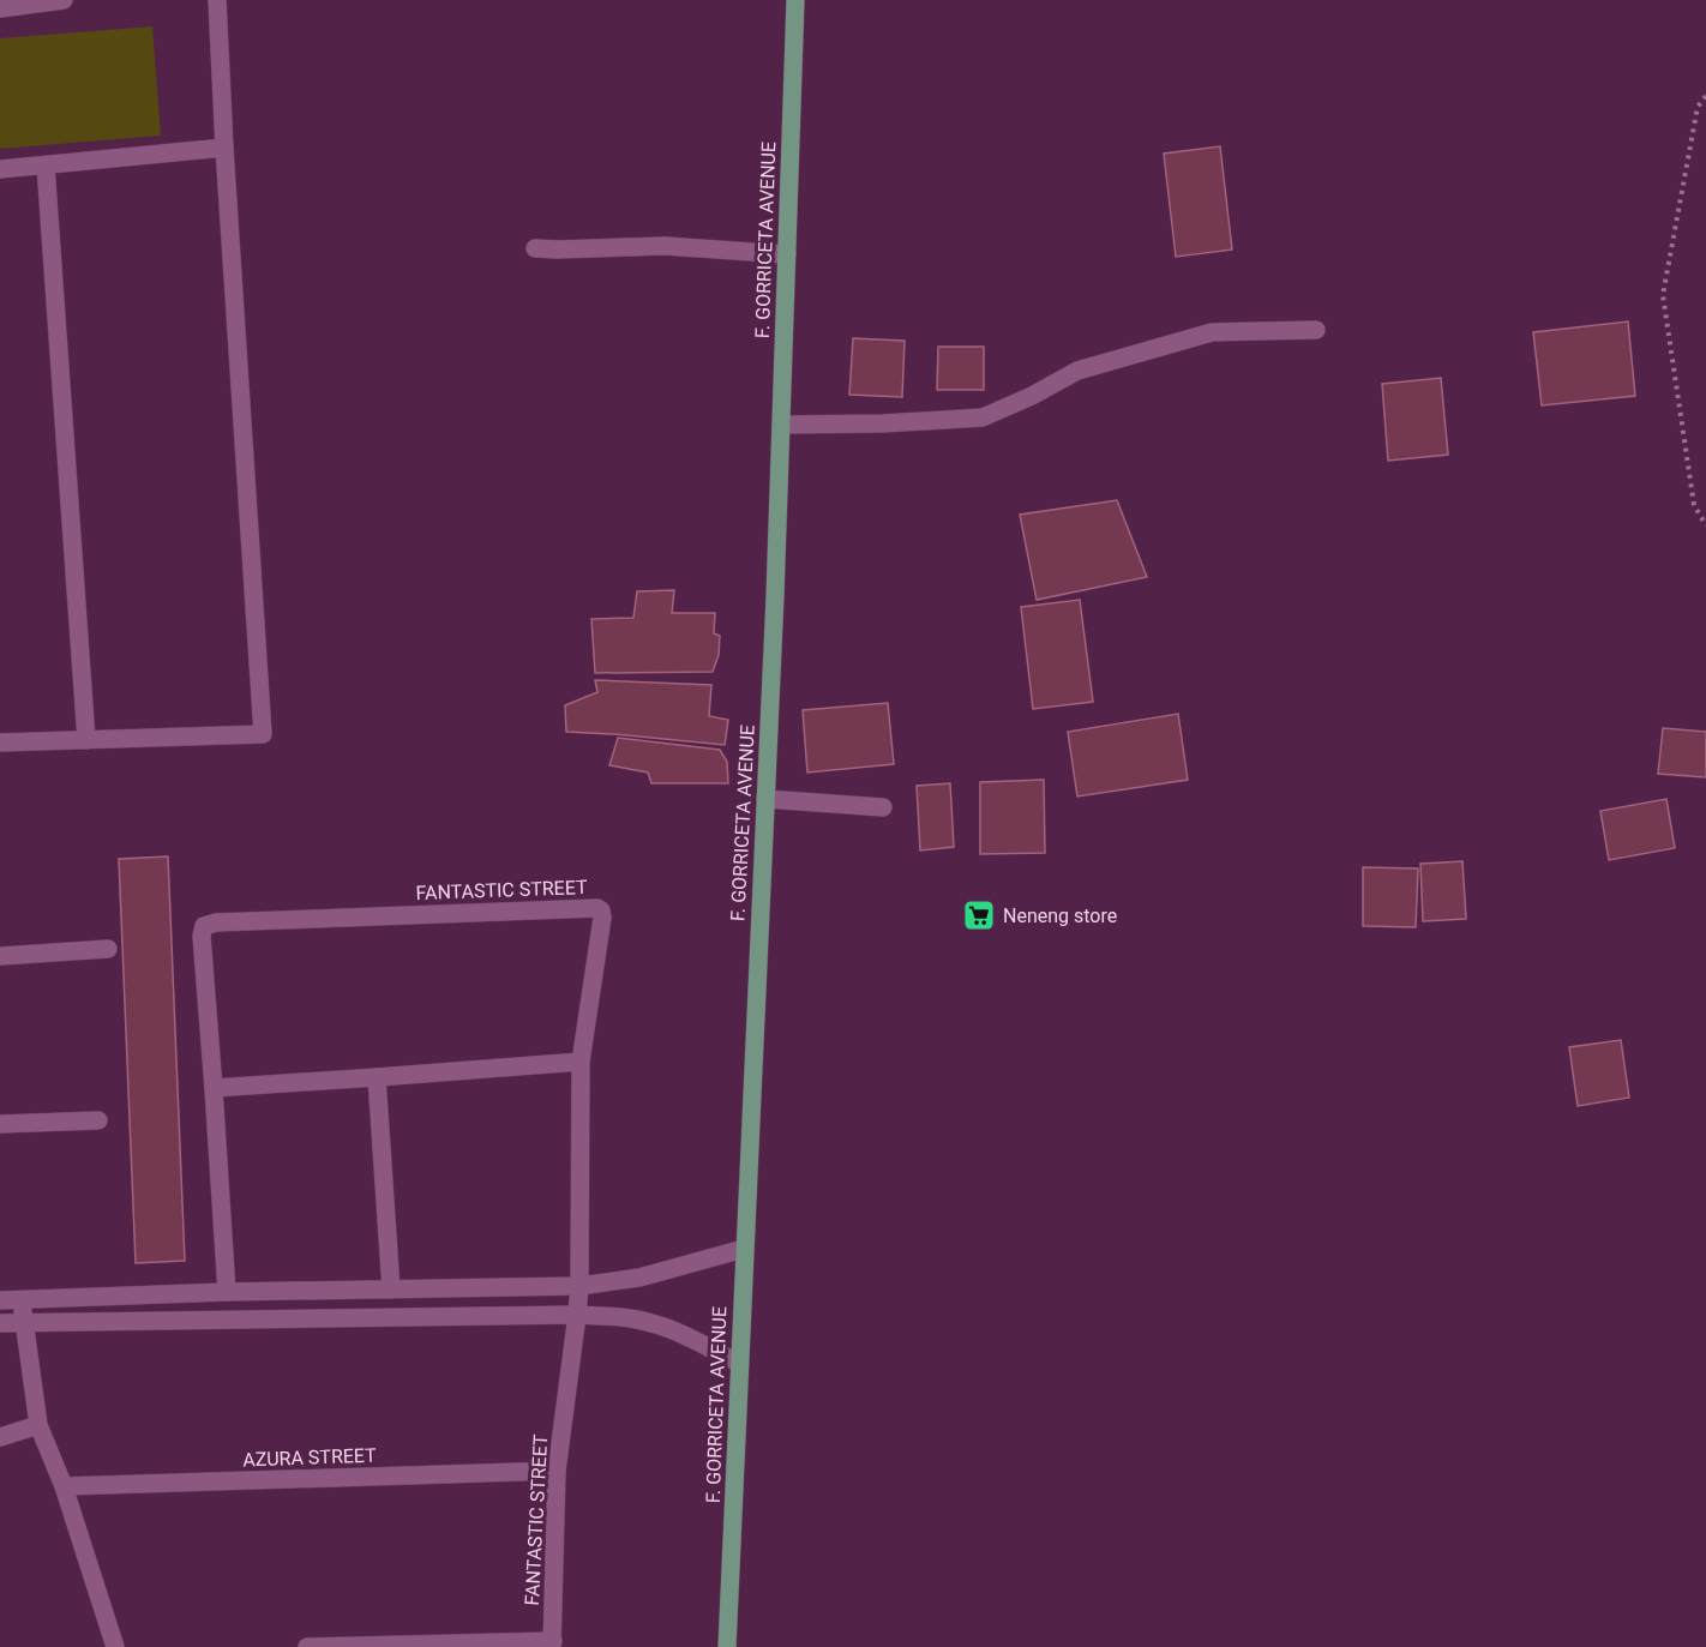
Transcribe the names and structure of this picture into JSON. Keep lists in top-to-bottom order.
{
  "streets": {
    "main road": ["F. GORRICETA AVENUE"],
    "street": ["FANTASTIC STREET", "AZURA STREET"]
  },
  "crossings": [
    ["FANTASTIC STREET", "AZURA STREET"]
  ],
  "places": {
    "supermarket": ["Neneng store"]
  }
}
